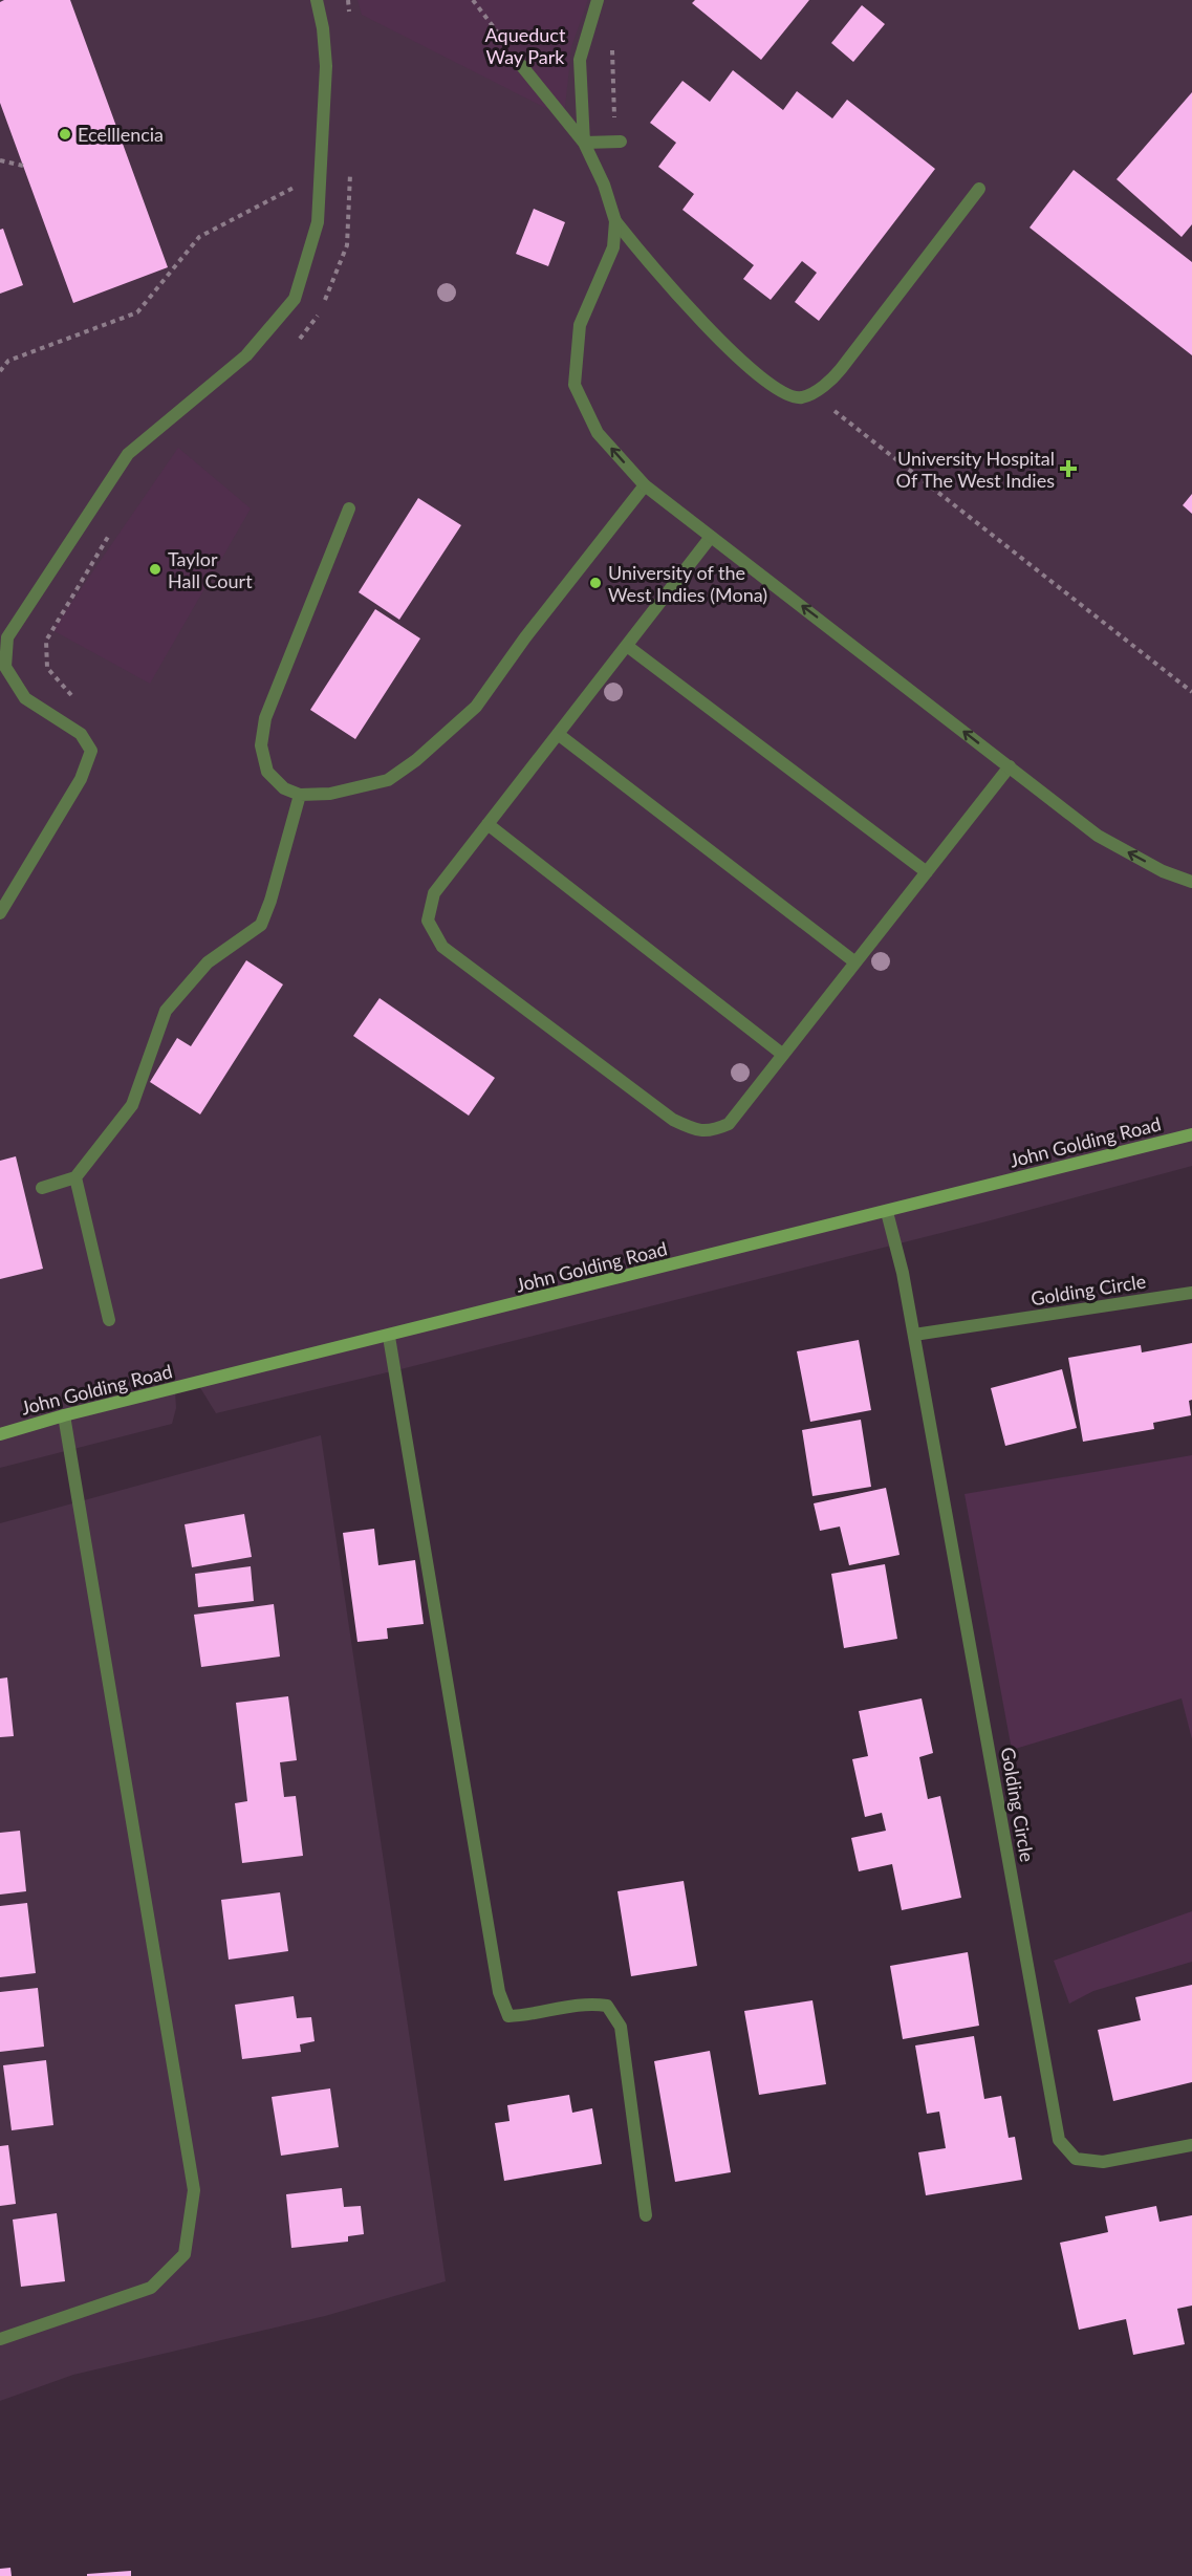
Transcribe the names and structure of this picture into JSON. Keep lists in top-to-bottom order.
{
  "streets": {
    "street": ["John Golding Road", "Golding Circle"]
  },
  "crossings": [
    ["John Golding Road", "Golding Circle"]
  ],
  "parks": ["Aqueduct Way Park"],
  "places": {
    "other": ["Ecelllencia", "Taylor Hall Court", "University of the West Indies (Mona)"],
    "health": ["University Hospital Of The West Indies"]
  }
}
